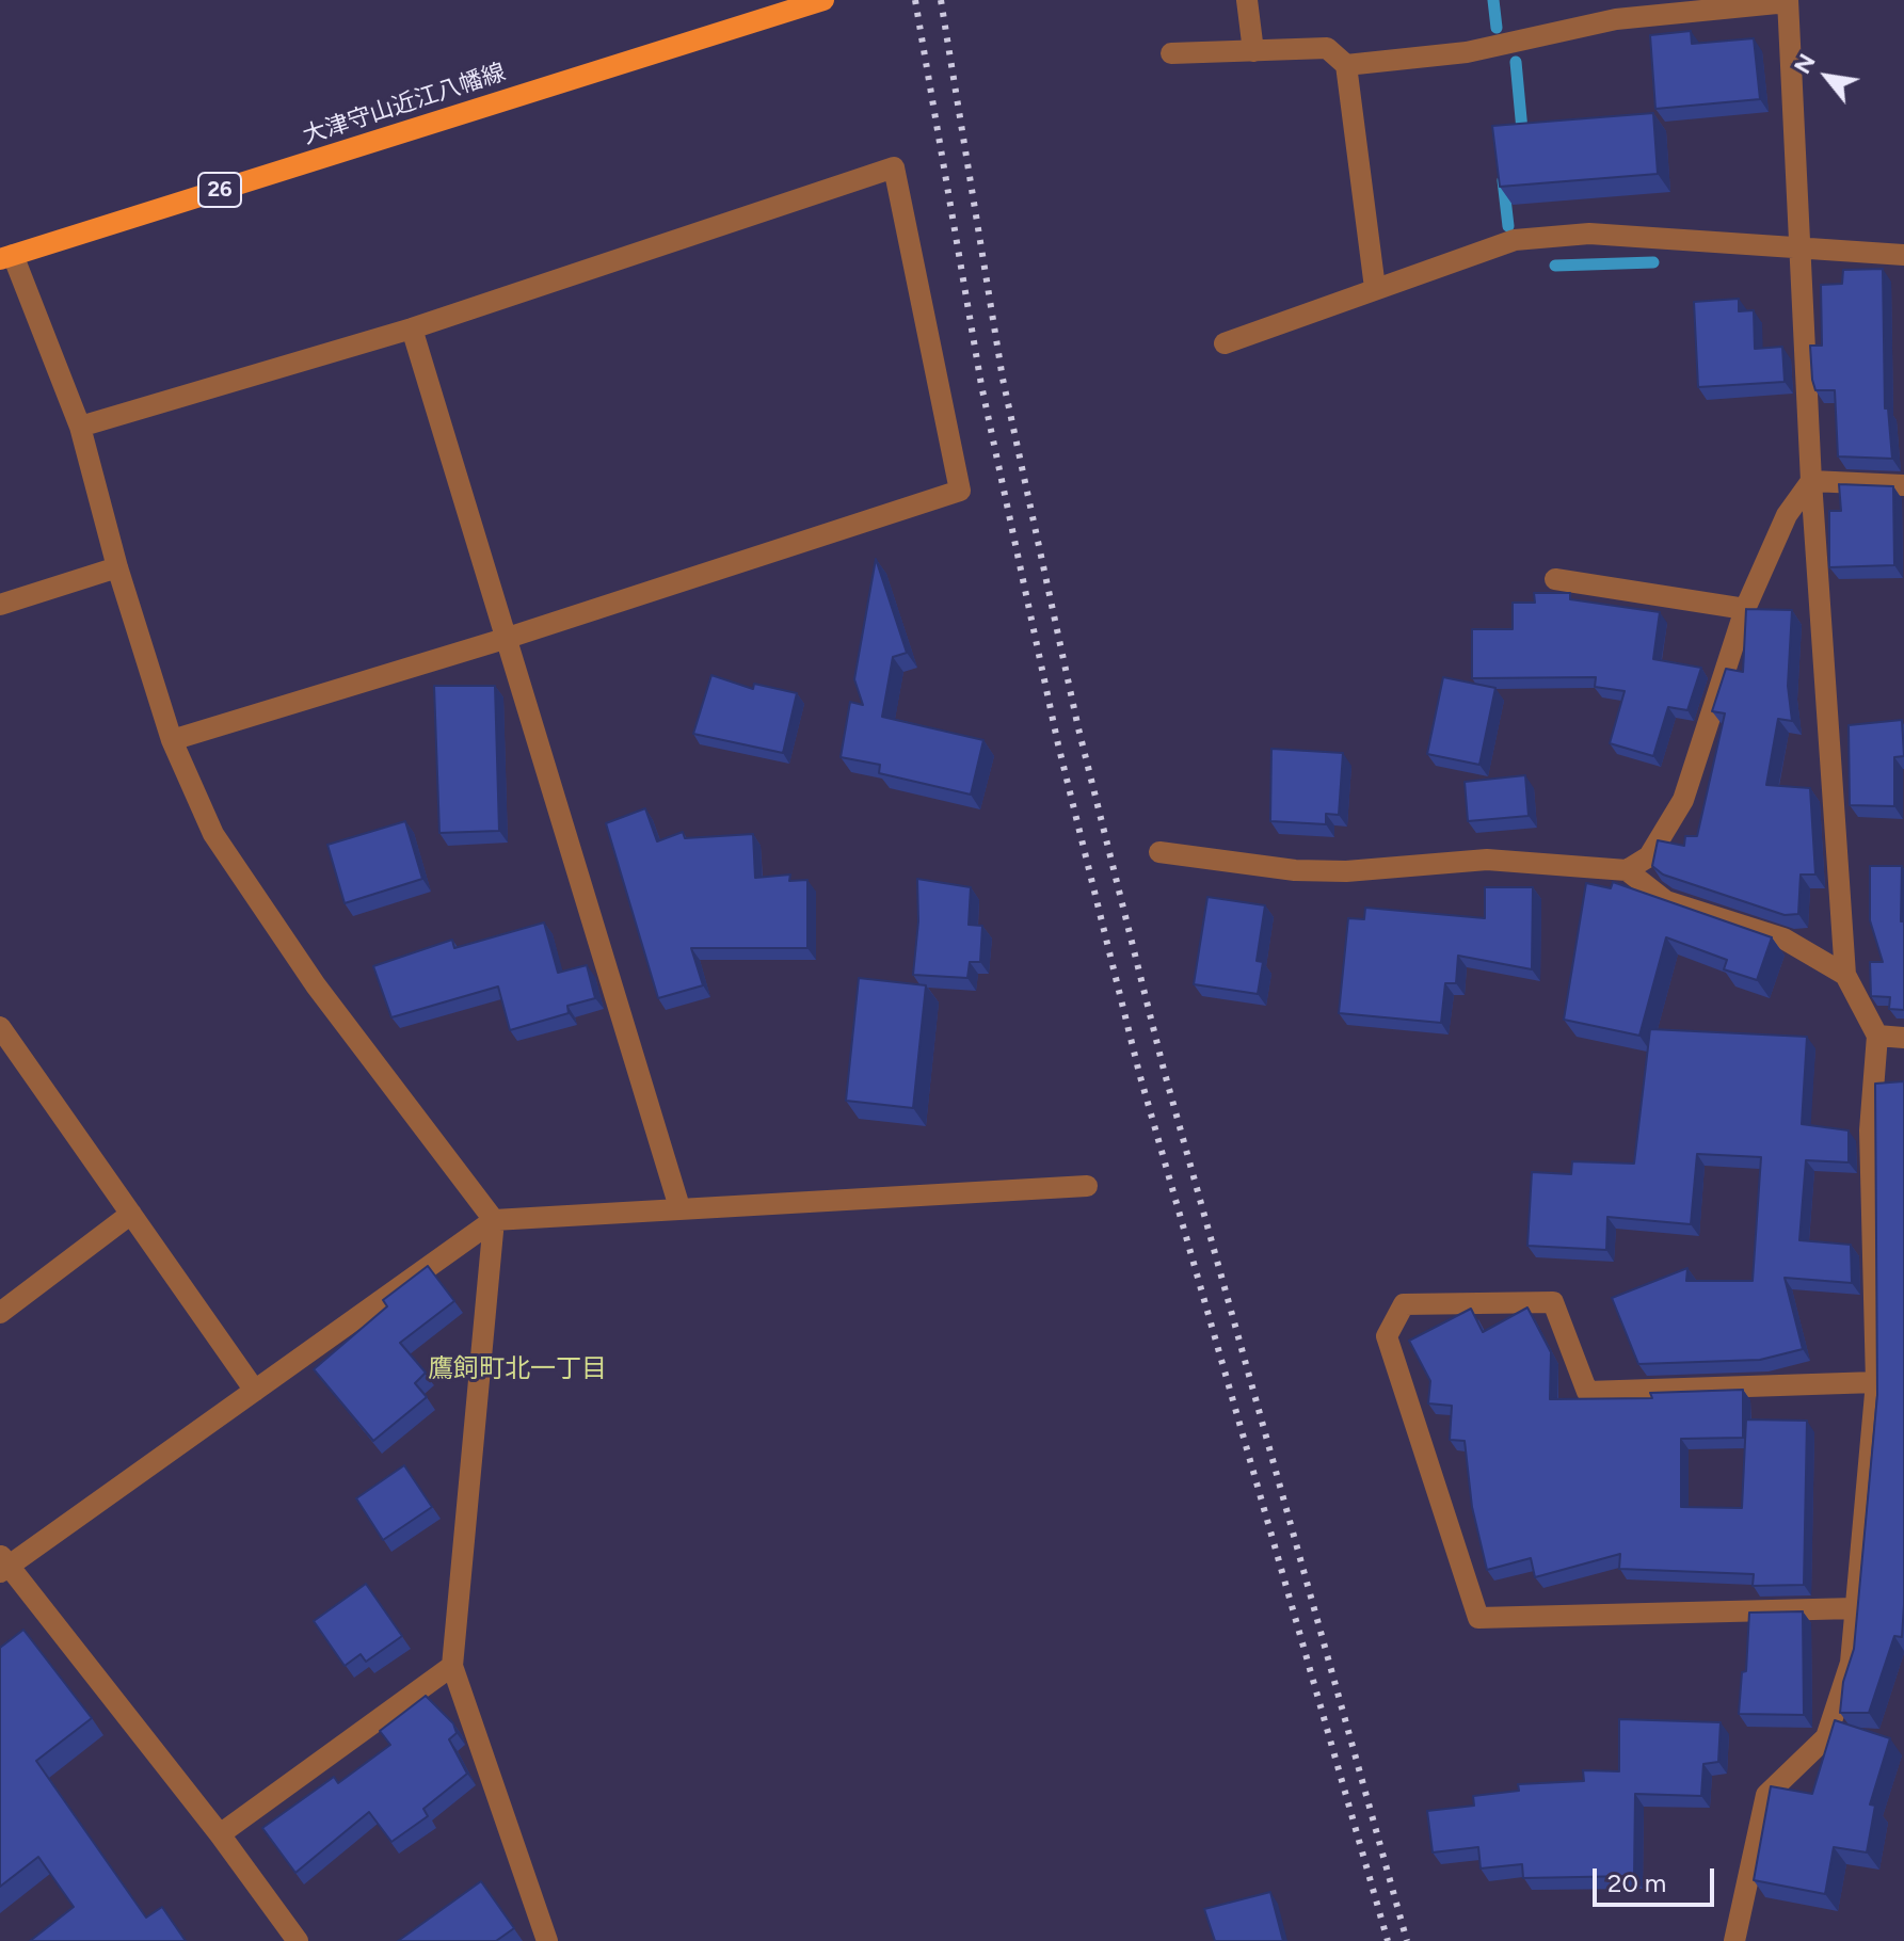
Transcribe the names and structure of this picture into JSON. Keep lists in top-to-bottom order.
{
  "streets": {
    "main road": ["大津守山近江八幡線", "26"]
  },
  "districts": ["鷹飼町北一丁目"],
  "scale_bar": "20 m",
  "north": "top left"
}
